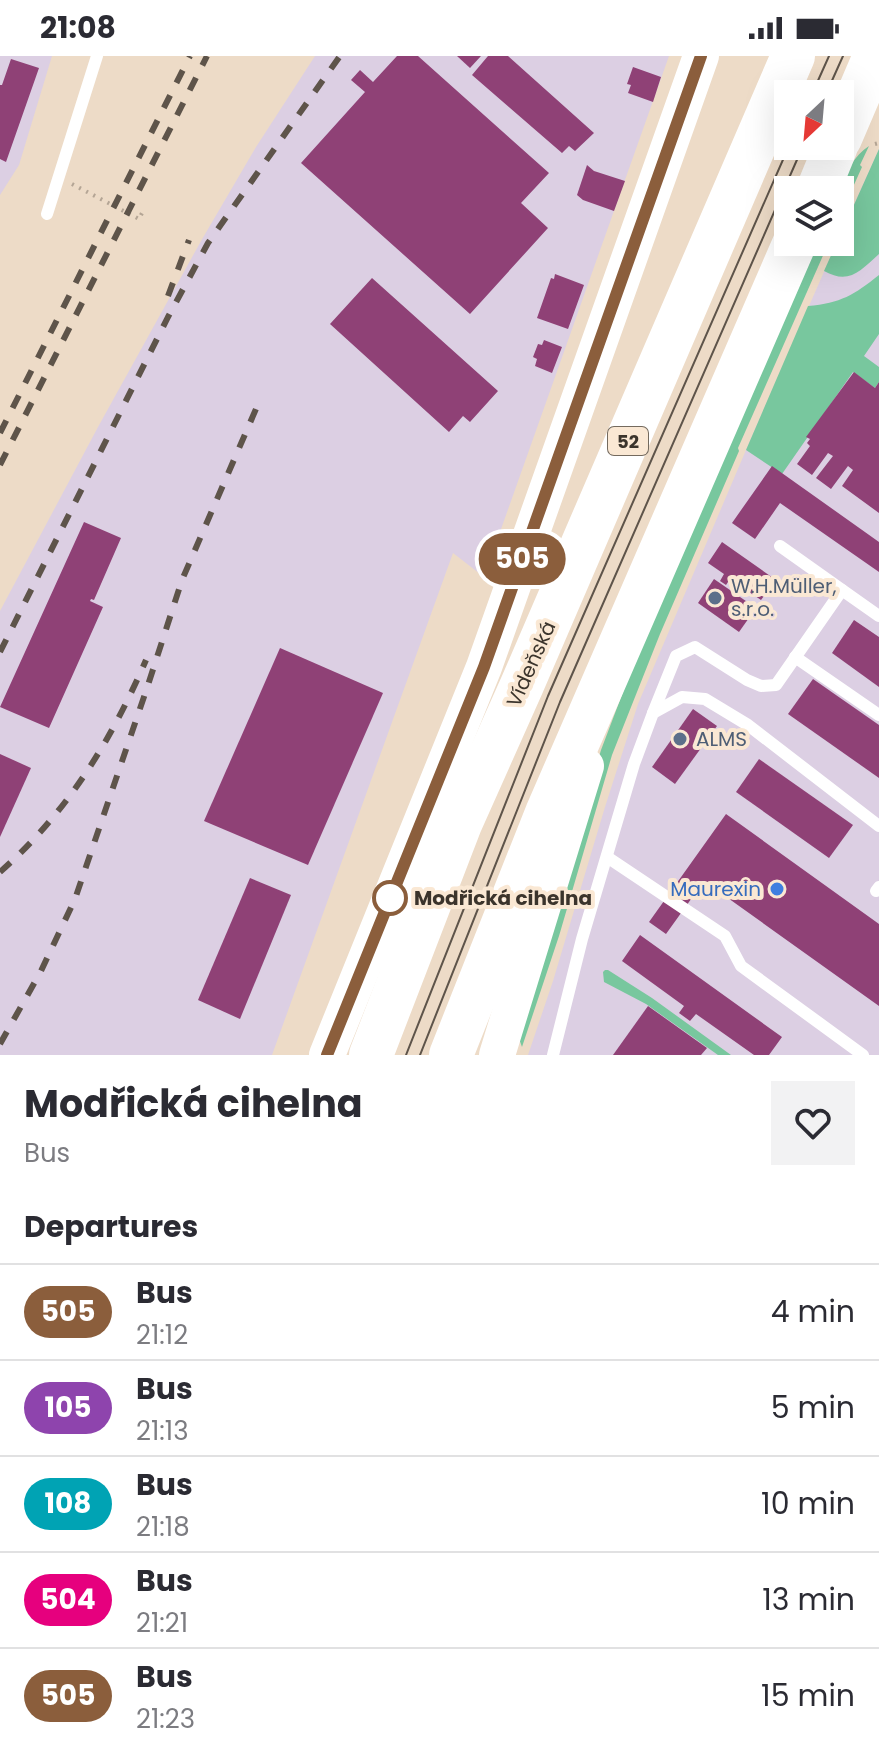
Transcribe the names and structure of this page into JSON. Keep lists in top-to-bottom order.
{
  "streets": {
    "highway": ["52", "Vídeňská"]
  },
  "places": [
    "W.H.Müller, s.r.o.",
    "ALMS",
    "Maurexin",
    "Modřická cihelna"
  ],
  "lines": ["bus line 505"],
  "north": "bottom left",
  "page": {
    "status": "21:08",
    "on_map": "505",
    "heading": [
      ["Modřická cihelna", "Bus"],
      "Departures"
    ],
    "list": [
      {
        "mark": "505",
        "name": "Bus",
        "note": "21:12",
        "value": "4 min"
      },
      {
        "mark": "105",
        "name": "Bus",
        "note": "21:13",
        "value": "5 min"
      },
      {
        "mark": "108",
        "name": "Bus",
        "note": "21:18",
        "value": "10 min"
      },
      {
        "mark": "504",
        "name": "Bus",
        "note": "21:21",
        "value": "13 min"
      },
      {
        "mark": "505",
        "name": "Bus",
        "note": "21:23",
        "value": "15 min"
      }
    ]
  }
}
